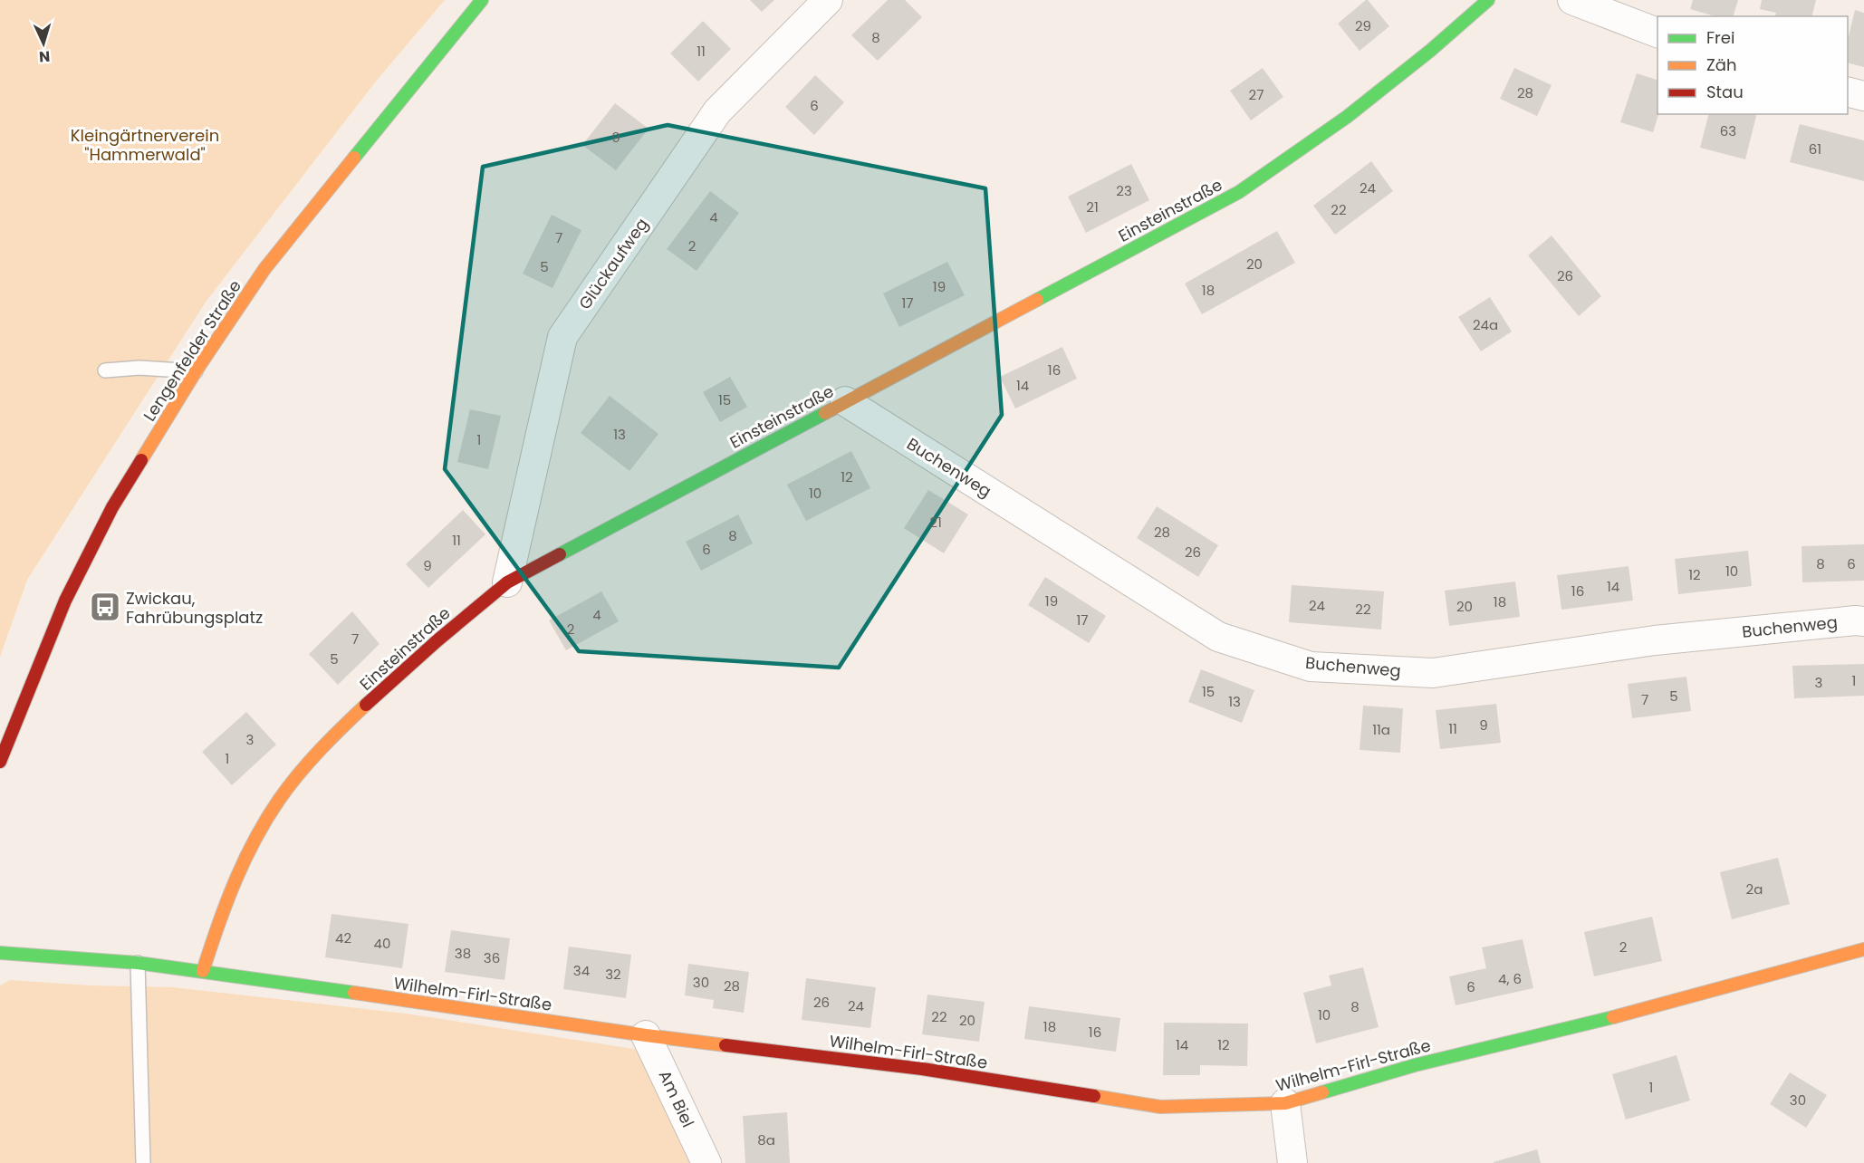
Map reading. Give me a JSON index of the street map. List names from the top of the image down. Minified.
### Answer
{"streets":{"street":["Einsteinstraße","Glückaufweg","Lengenfelder Straße","Buchenweg","Wilhelm-Firl-Straße","Am Biel"]},"crossings":[["Einsteinstraße","Glückaufweg"],["Einsteinstraße","Buchenweg"],["Einsteinstraße","Wilhelm-Firl-Straße"],["Wilhelm-Firl-Straße","Am Biel"]],"parks":["Kleingärtnerverein \"Hammerwald\""],"places":{"bus stop":["Zwickau, Fahrübungsplatz"]},"house_numbers":["29","8","11","28","27","6","63","9","61","24","23","21","22","4","7","2","20","5","26","19","18","17","24a","16","14","15","13","1","12","10","21","28","8","11","6","26","8","6","9","10","12","14","16","19","18","24","20","22","4","17","2","7","5","1","3","15","5","7","13","9","11","11a","3","1","2a","42","40","2","38","36","34","32","4, 6","30","28","6","26","24","8","10","22","20","18","16","14","12","1","30","8a"],"legend":["Frei","Zäh","Stau"],"north":"bottom"}
